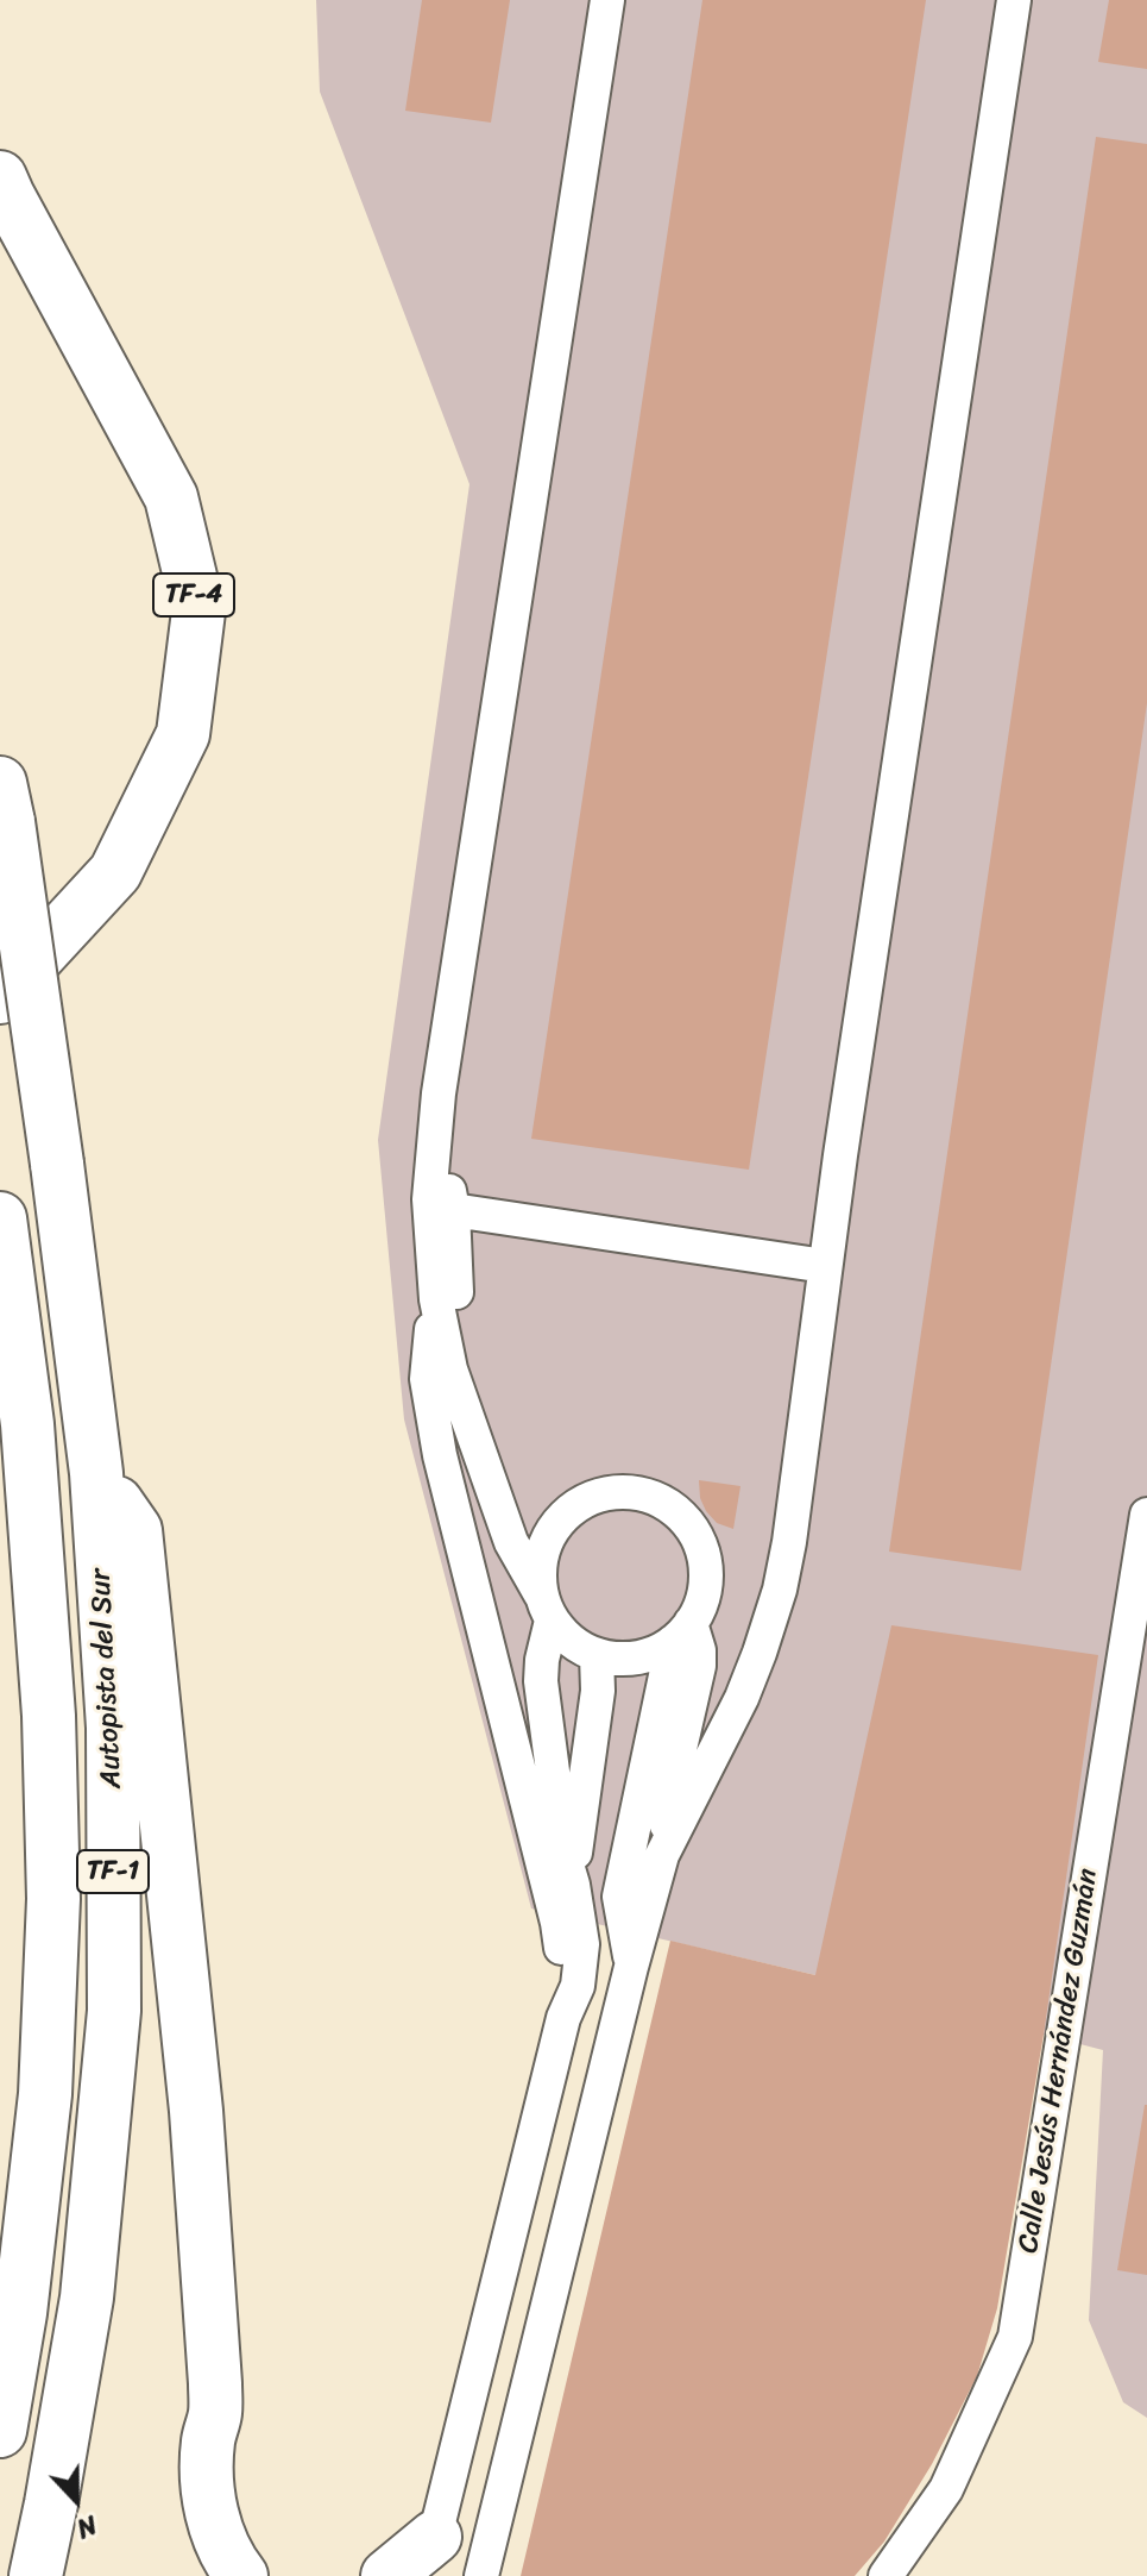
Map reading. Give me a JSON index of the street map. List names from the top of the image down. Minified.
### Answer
{"streets":{"highway":["TF-4","Autopista del Sur","TF-1"],"street":["Calle Jesús Hernández Guzmán"]},"north":"bottom"}
